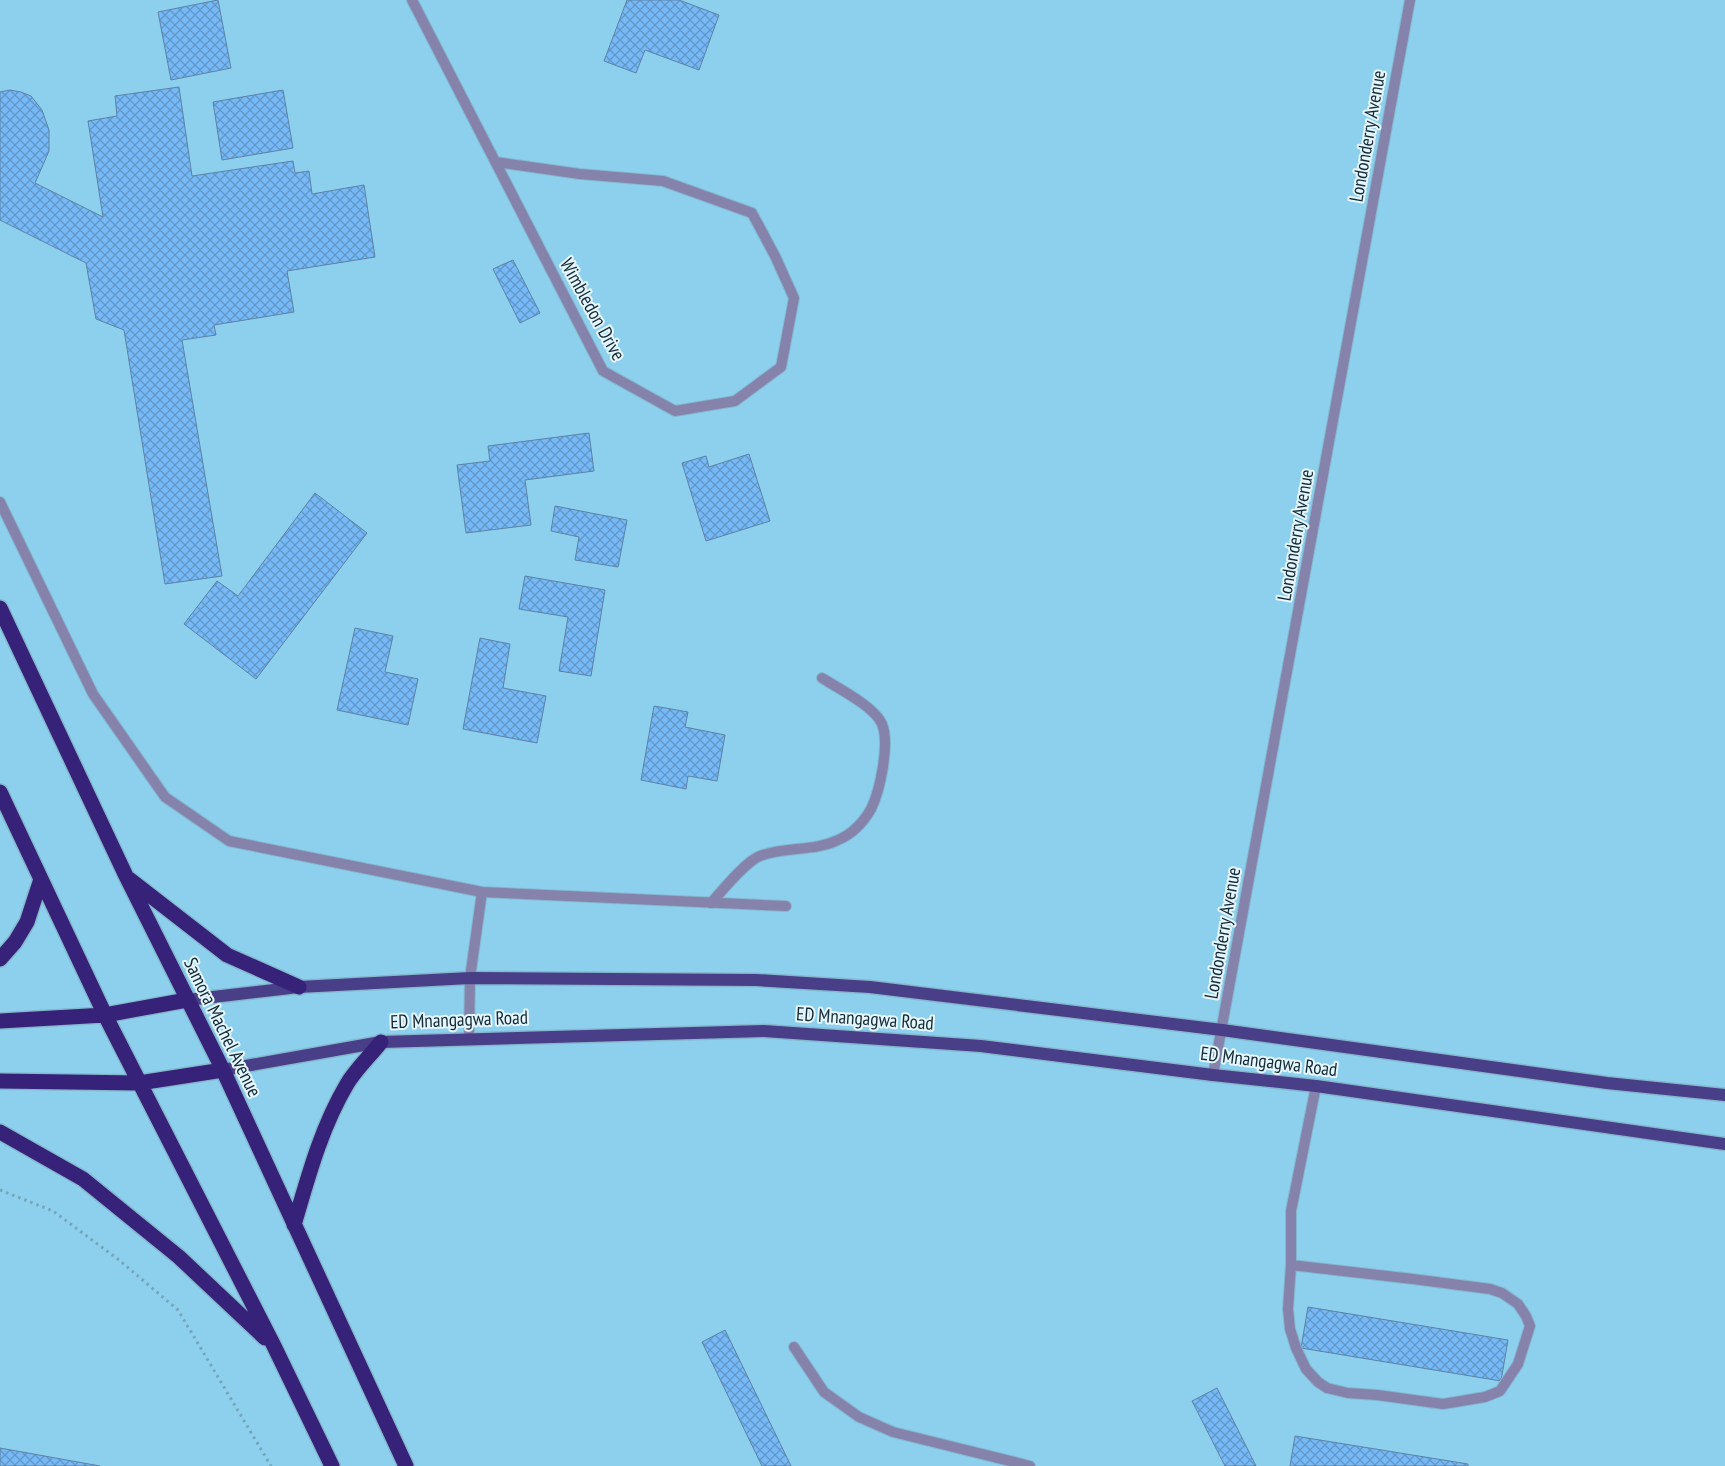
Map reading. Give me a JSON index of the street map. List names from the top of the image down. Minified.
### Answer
{"streets":{"highway":["ED Mnangagwa Road","Samora Machel Avenue"],"street":["Londonderry Avenue","Wimbledon Drive"]},"crossings":[["Londonderry Avenue","ED Mnangagwa Road"],["ED Mnangagwa Road","Samora Machel Avenue"]]}
